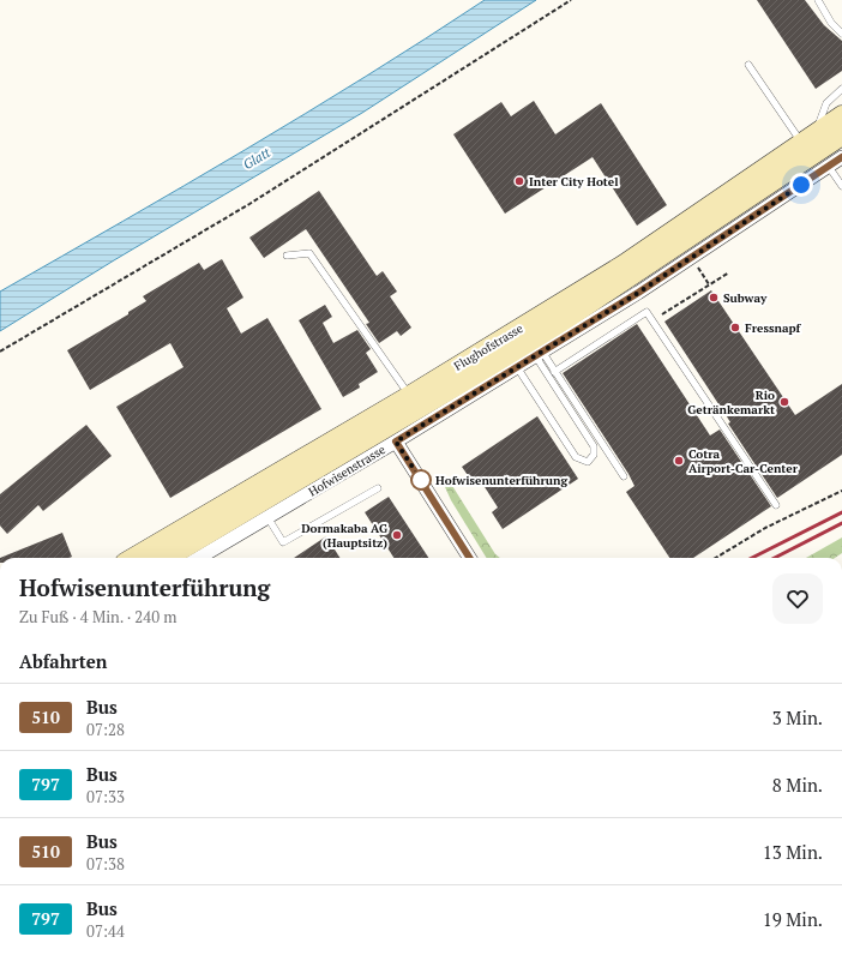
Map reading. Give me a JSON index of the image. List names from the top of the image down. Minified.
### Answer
{"streets":{"main road":["Flughofstrasse"],"street":["Hofwisenstrasse"]},"water":["Glatt"],"places":["Inter City Hotel","Subway","Fressnapf","Rio Getränkemarkt","Cotra Airport-Car-Center","Hofwisenunterführung","Dormakaba AG (Hauptsitz)"],"lines":["bus line 510"],"page":{"heading":[["Hofwisenunterführung","Zu Fuß · 4 Min. · 240 m"],"Abfahrten"],"list":[{"mark":"510","name":"Bus","note":"07:28","value":"3 Min."},{"mark":"797","name":"Bus","note":"07:33","value":"8 Min."},{"mark":"510","name":"Bus","note":"07:38","value":"13 Min."},{"mark":"797","name":"Bus","note":"07:44","value":"19 Min."}]}}
